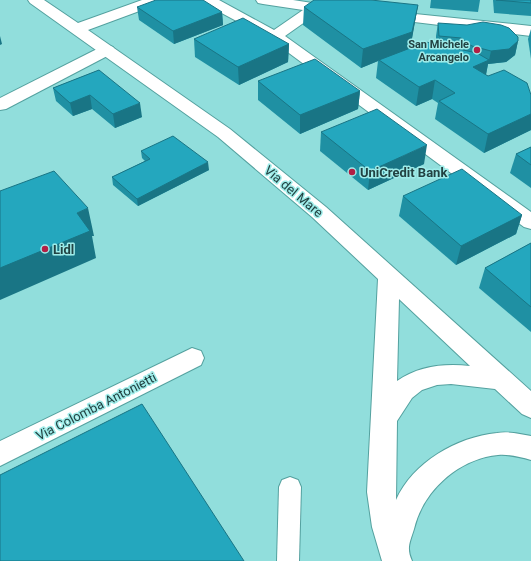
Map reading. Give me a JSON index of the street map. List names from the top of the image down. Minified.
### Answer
{"streets":{"street":["Via del Mare","Via Colomba Antonietti"]},"places":["San Michele Arcangelo","UniCredit Bank","Lidl"]}
